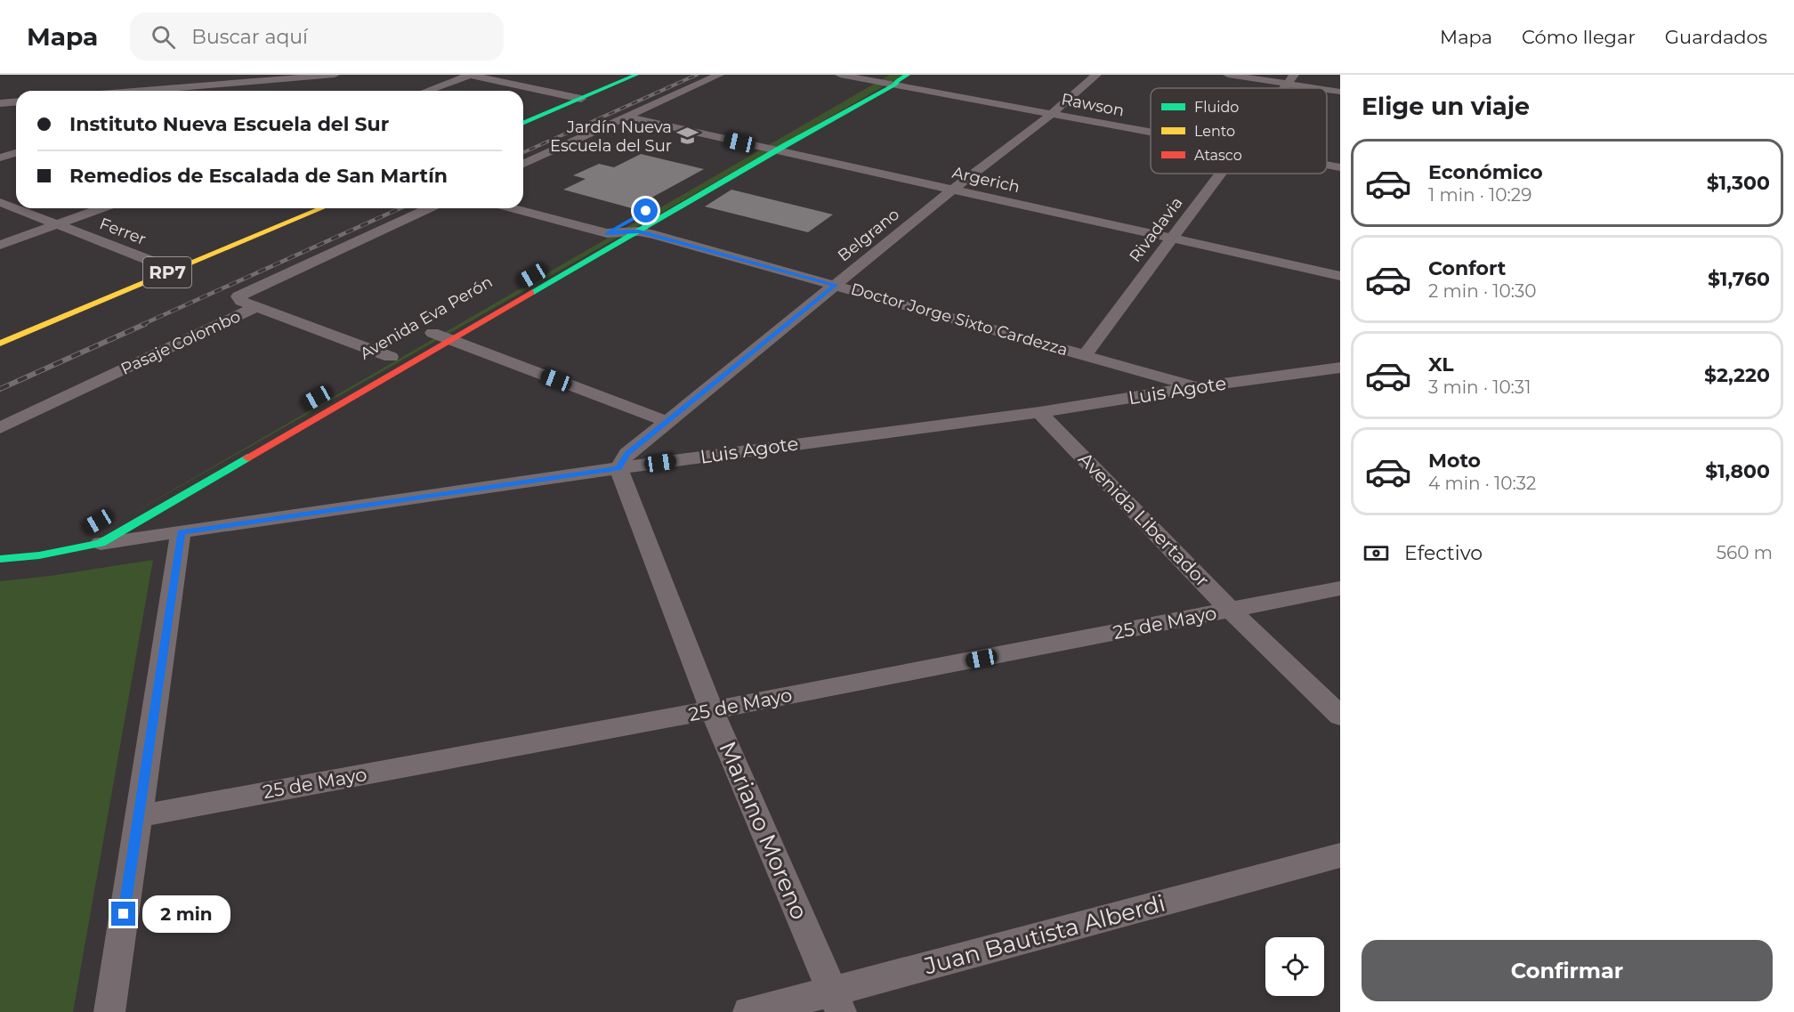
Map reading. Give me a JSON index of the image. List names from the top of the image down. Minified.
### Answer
{"streets":{"street":["Rawson","Argerich","Rivadavia","Ferrer","Belgrano","RP7","Avenida Eva Perón","Doctor Jorge Sixto Cardezza","Pasaje Colombo","Luis Agote","Avenida Libertador","25 de Mayo","Mariano Moreno","Juan Bautista Alberdi"]},"crossings":[["Rawson","Belgrano"],["Rawson","Avenida Eva Perón"],["Argerich","Rivadavia"],["Argerich","Belgrano"],["Argerich","Avenida Eva Perón"],["Rivadavia","Doctor Jorge Sixto Cardezza"],["Ferrer","RP7"],["Belgrano","Doctor Jorge Sixto Cardezza"],["Belgrano","Luis Agote"],["Belgrano","Mariano Moreno"],["Avenida Eva Perón","Doctor Jorge Sixto Cardezza"],["Avenida Eva Perón","Luis Agote"],["Doctor Jorge Sixto Cardezza","Luis Agote"],["Luis Agote","Avenida Libertador"],["Luis Agote","Mariano Moreno"],["Avenida Libertador","25 de Mayo"],["25 de Mayo","Mariano Moreno"],["Mariano Moreno","Juan Bautista Alberdi"]],"places":{"school or university":["Jardín Nueva Escuela del Sur"]},"legend":["Fluido","Lento","Atasco"],"page":{"header":"Mapa","search":"Buscar aquí","nav":["Mapa","Cómo llegar","Guardados"],"heading":"Elige un viaje","banner":["Instituto Nueva Escuela del Sur","Remedios de Escalada de San Martín"],"list":[{"name":"Económico","note":"1 min · 10:29","value":"$1,300"},{"name":"Confort","note":"2 min · 10:30","value":"$1,760"},{"name":"XL","note":"3 min · 10:31","value":"$2,220"},{"name":"Moto","note":"4 min · 10:32","value":"$1,800"}],"pay":["Efectivo","560 m"],"bubble":"2 min","buttons":"Confirmar"}}
